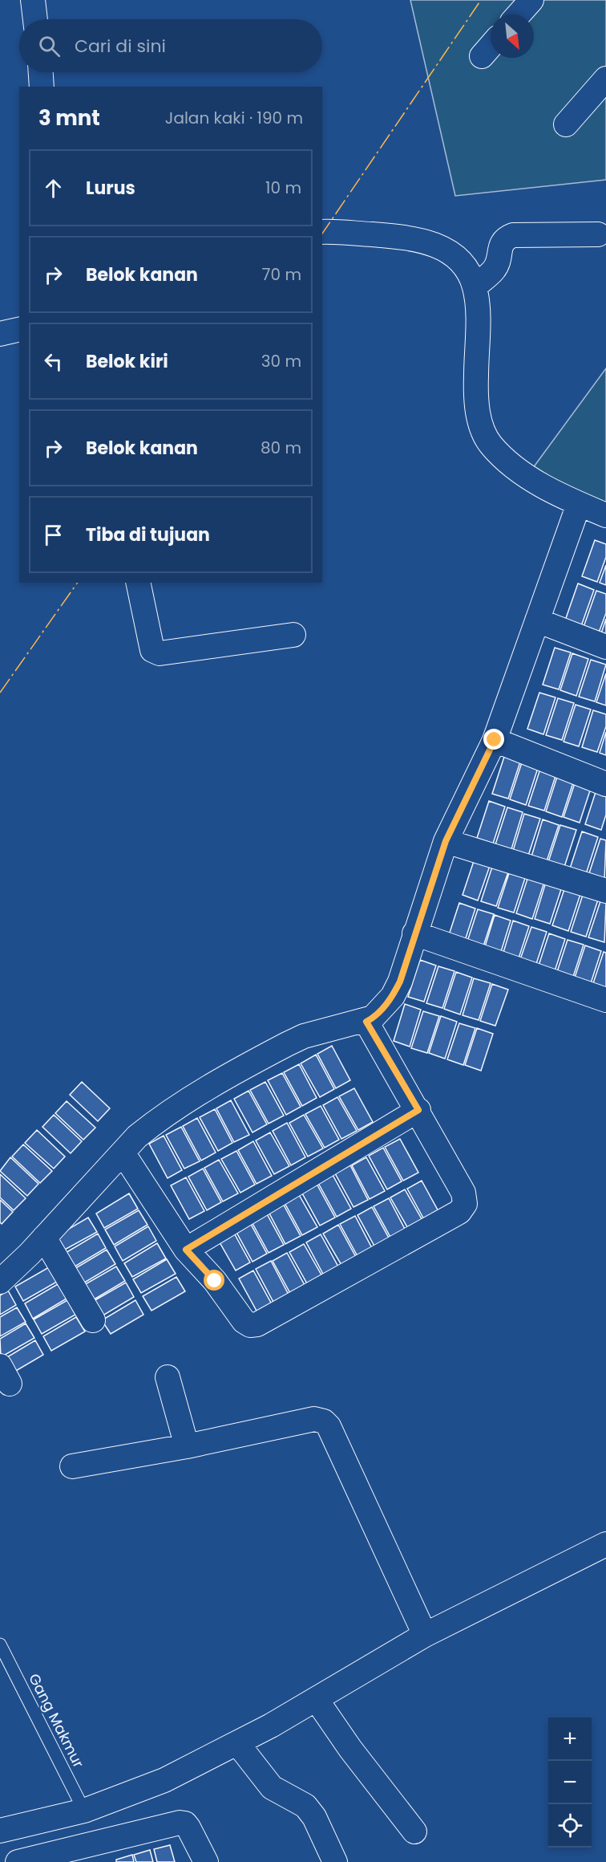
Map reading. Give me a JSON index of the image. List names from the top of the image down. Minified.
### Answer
{"streets":{"lane":["Gang Makmur"]},"north":"bottom right","page":{"search":"Cari di sini","heading":["3 mnt","Jalan kaki · 190 m"],"list":[["Lurus","10 m"],["Belok kanan","70 m"],["Belok kiri","30 m"],["Belok kanan","80 m"],"Tiba di tujuan"],"map_buttons":["+","−"]}}
